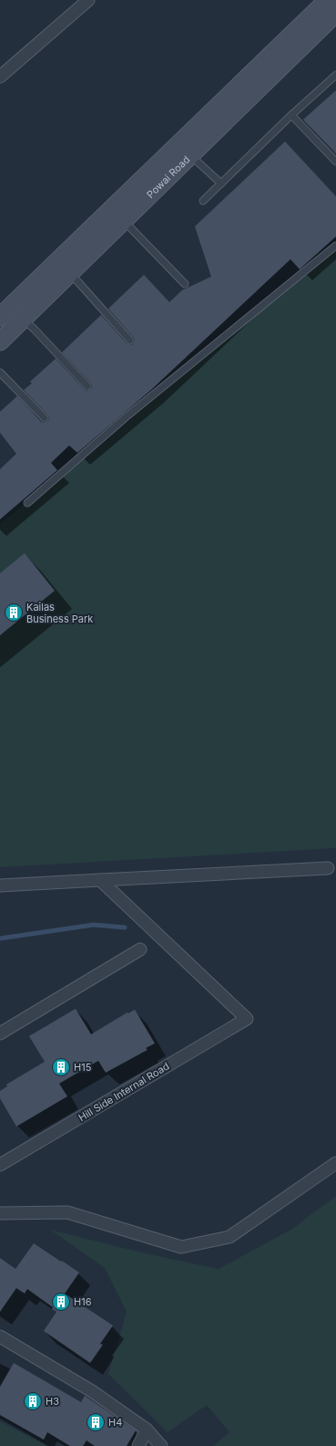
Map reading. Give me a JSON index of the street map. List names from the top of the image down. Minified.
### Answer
{"streets":{"main road":["Powai Road"],"street":["Hill Side Internal Road"]},"places":{"building":["Kailas Business Park","H15","H16","H3","H4"]}}
